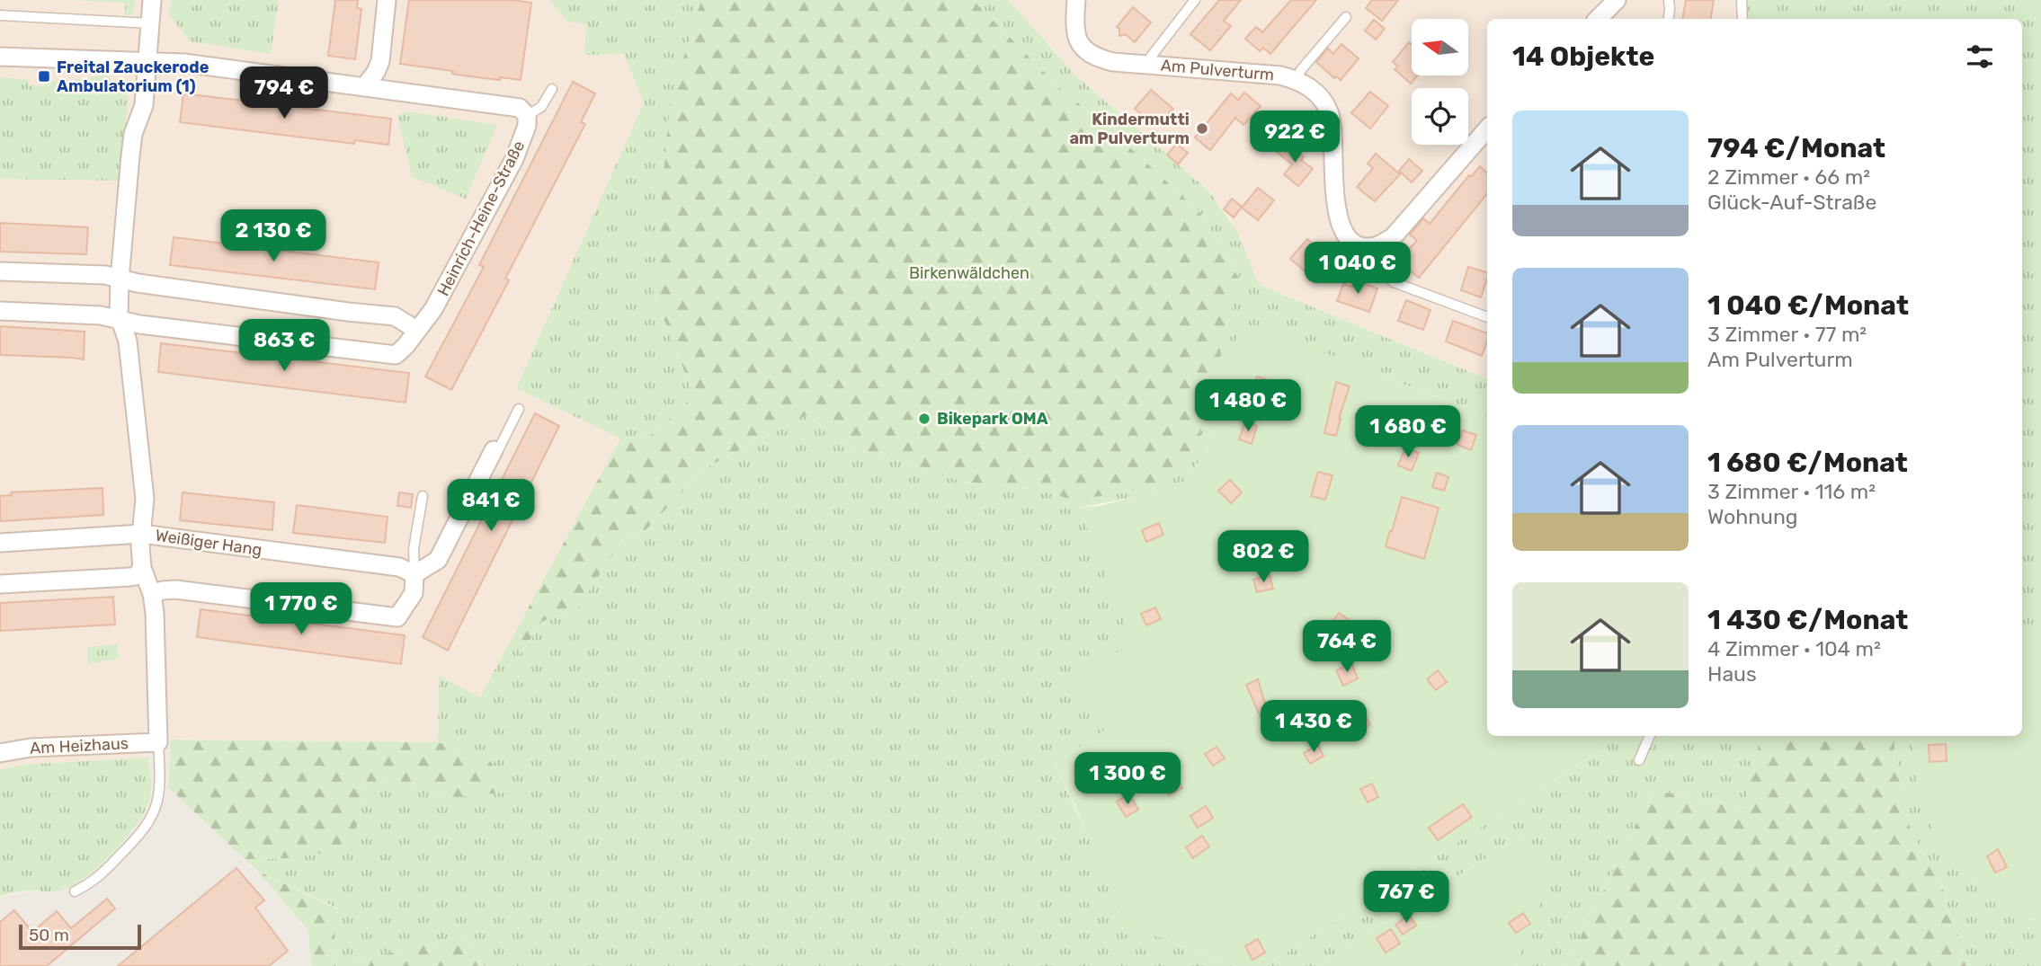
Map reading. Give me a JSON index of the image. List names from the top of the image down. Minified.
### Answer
{"streets":{"street":["Am Pulverturm","Heinrich-Heine-Straße","Weißiger Hang","Am Heizhaus"]},"parks":["Birkenwäldchen"],"places":{"transit":["Freital Zauckerode Ambulatorium (1)"],"other":["Kindermutti am Pulverturm","Bikepark OMA"]},"scale_bar":"50 m","north":"left","page":{"heading":"14 Objekte","price":["794 €","922 €","2 130 €","1 040 €","863 €","1 480 €","1 680 €","841 €","802 €","1 770 €","764 €","1 430 €","1 300 €","767 €"],"list":[{"name":"794 €/Monat","note":"2 Zimmer · 66 m² · Glück-Auf-Straße"},{"name":"1 040 €/Monat","note":"3 Zimmer · 77 m² · Am Pulverturm"},{"name":"1 680 €/Monat","note":"3 Zimmer · 116 m² · Wohnung"},{"name":"1 430 €/Monat","note":"4 Zimmer · 104 m² · Haus"}],"scale":"50 m"}}
